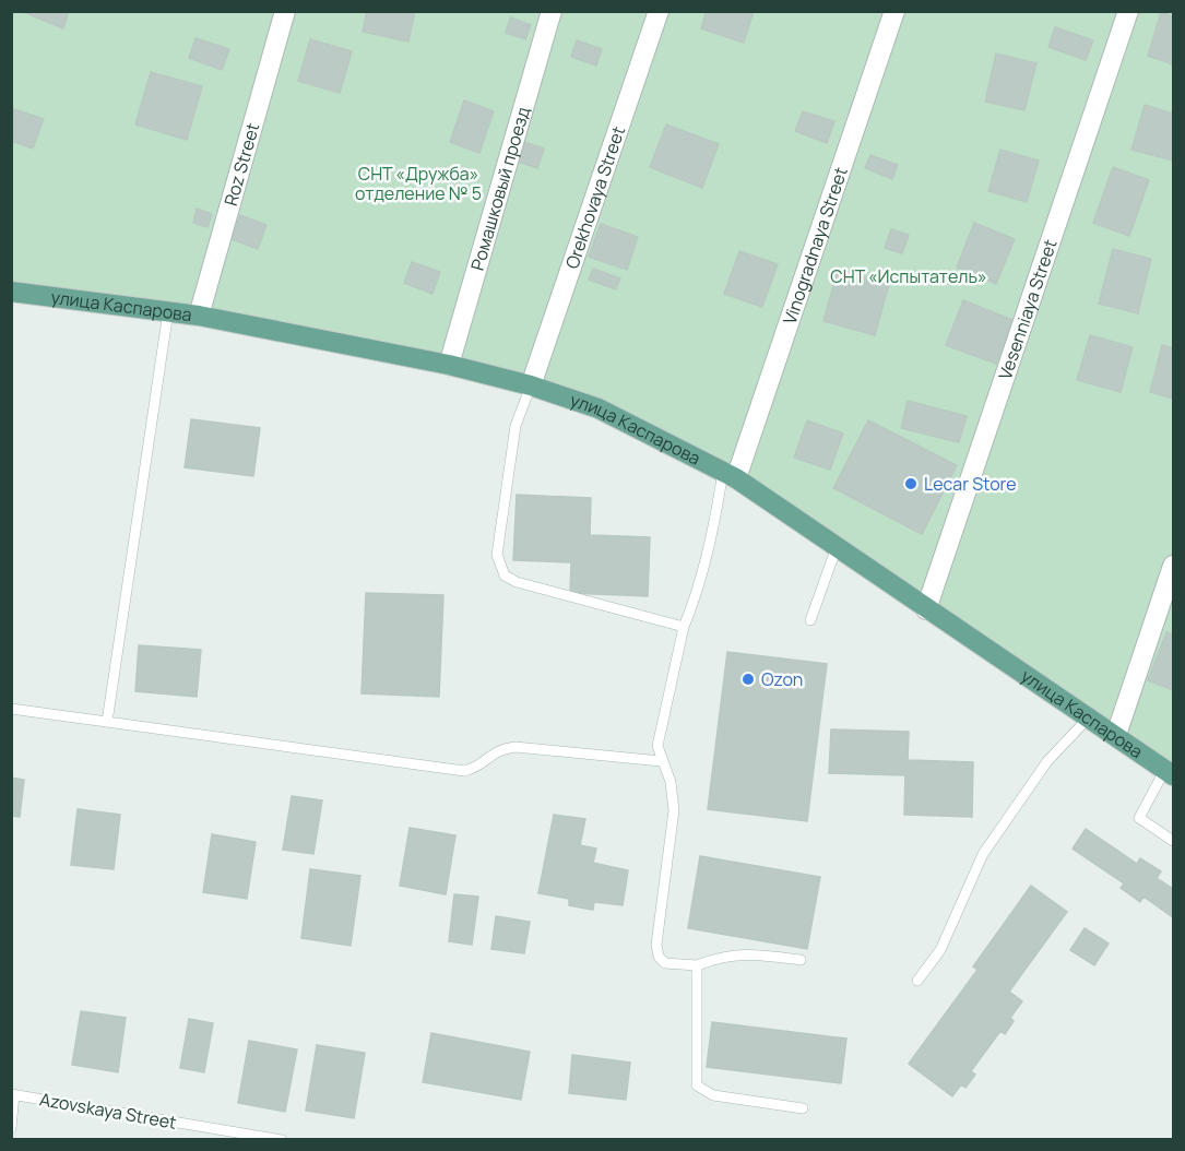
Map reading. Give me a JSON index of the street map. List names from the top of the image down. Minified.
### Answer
{"streets":{"main road":["улица Каспарова"],"street":["Roz Street","Ромашковый проезд","Orekhovaya Street","Vinogradnaya Street","Vesenniaya Street"],"lane":["Azovskaya Street"]},"crossings":[["Roz Street","улица Каспарова"],["Ромашковый проезд","улица Каспарова"],["Orekhovaya Street","улица Каспарова"],["Vinogradnaya Street","улица Каспарова"],["улица Каспарова","Vesenniaya Street"]],"parks":["СНТ «Дружба» отделение № 5","СНТ «Испытатель»"],"places":["Lecar Store","Ozon"]}
